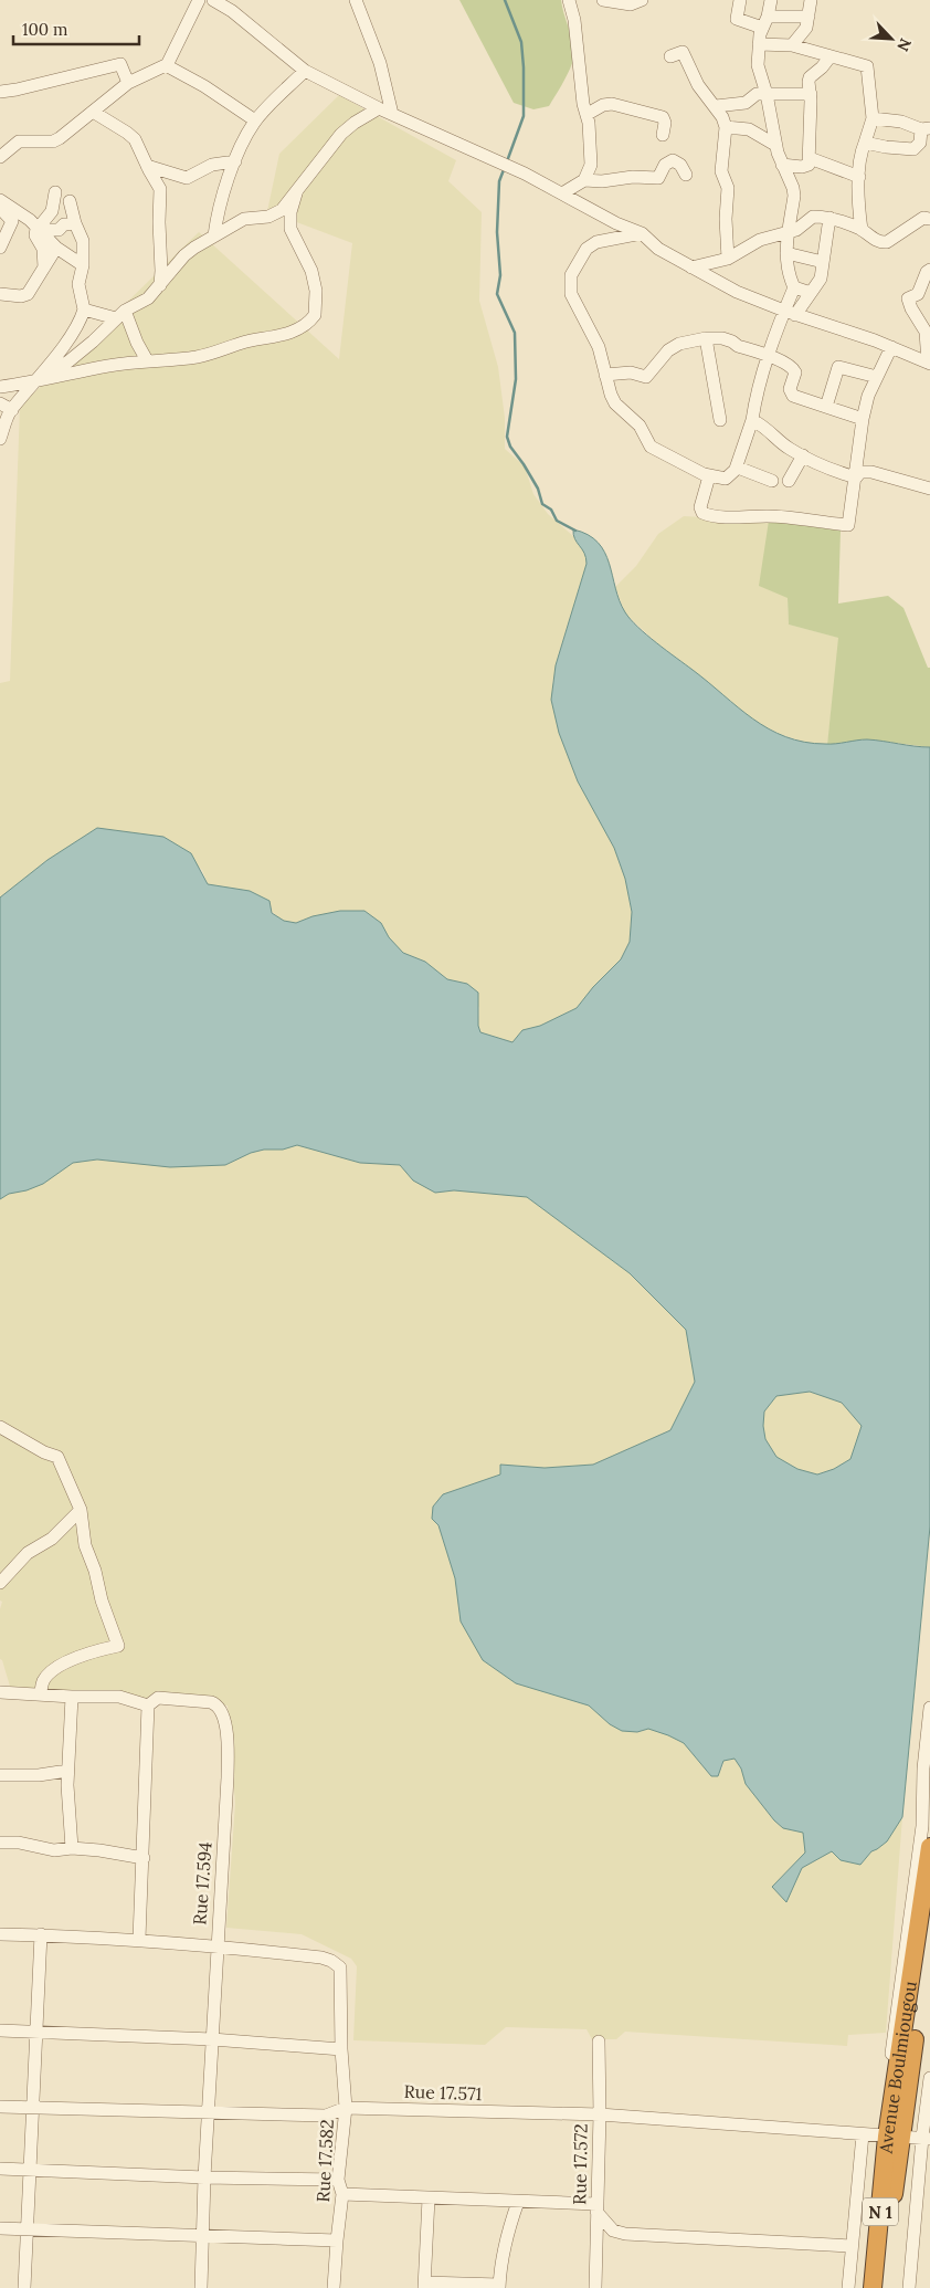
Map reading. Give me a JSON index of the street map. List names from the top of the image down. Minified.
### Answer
{"streets":{"highway":["Avenue Boulmiougou","N 1"],"street":["Rue 17.594","Rue 17.571","Rue 17.582","Rue 17.572"]},"crossings":[["Rue 17.594","Rue 17.571"],["Rue 17.594","Rue 17.582"],["Avenue Boulmiougou","Rue 17.571"],["Rue 17.571","Rue 17.582"],["Rue 17.571","Rue 17.572"]],"scale_bar":"100 m","north":"bottom right"}
